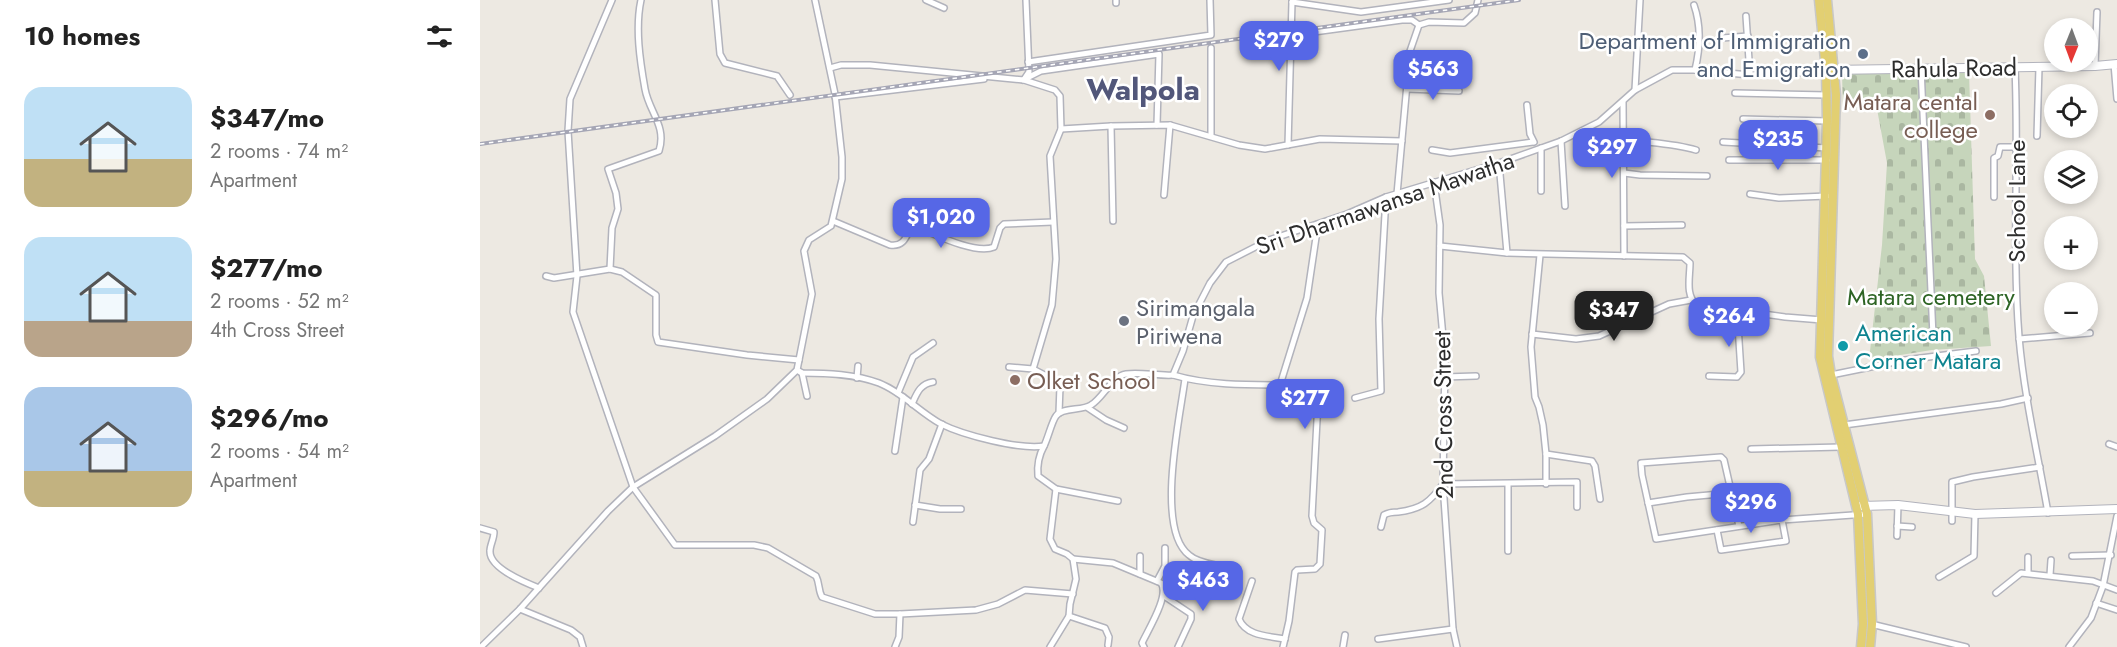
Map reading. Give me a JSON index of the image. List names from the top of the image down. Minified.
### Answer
{"streets":{"main road":["Rahula Road"],"street":["School Lane","Sri Dharmawansa Mawatha","2nd Cross Street"]},"crossings":[["Rahula Road","School Lane"],["Rahula Road","Sri Dharmawansa Mawatha"],["Sri Dharmawansa Mawatha","2nd Cross Street"]],"districts":["Walpola"],"parks":["Matara cemetery"],"places":["Department of Immigration and Emigration","Matara cental college","Sirimangala Piriwena","American Corner Matara","Olket School"],"north":"bottom","page":{"heading":"10 homes","map_buttons":["+","−"],"price":["$279","$563","$235","$297","$1,020","$347","$264","$277","$296","$463"],"list":[{"name":"$347/mo","note":"2 rooms · 74 m² · Apartment"},{"name":"$277/mo","note":"2 rooms · 52 m² · 4th Cross Street"},{"name":"$296/mo","note":"2 rooms · 54 m² · Apartment"}]}}
